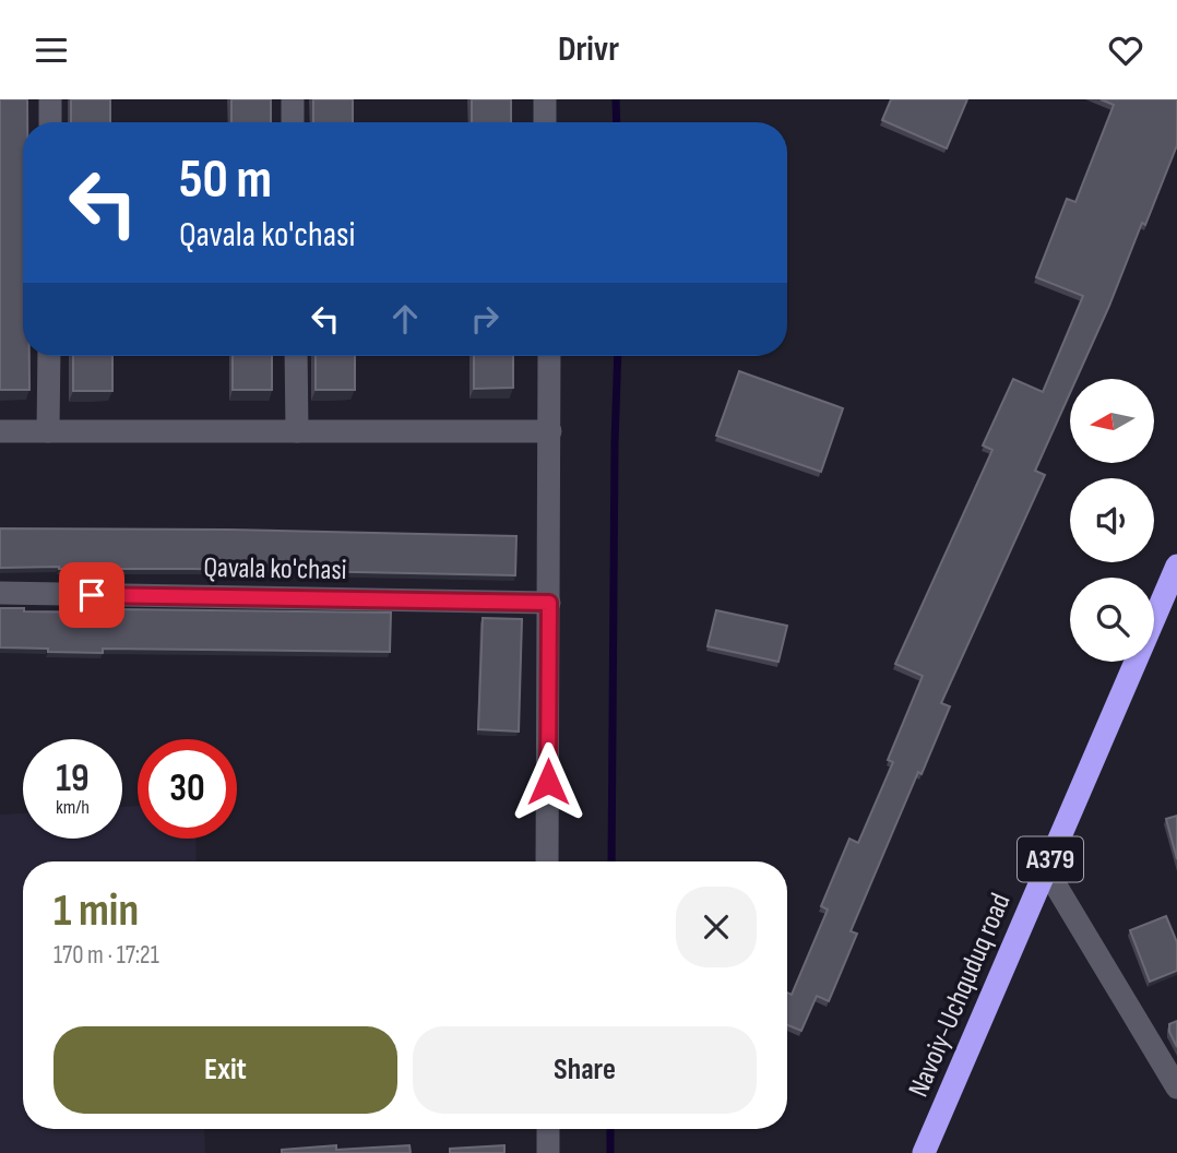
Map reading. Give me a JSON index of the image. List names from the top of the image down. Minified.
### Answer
{"streets":{"highway":["A379","Navoiy-Uchquduq road"],"street":["Qavala ko'chasi"]},"north":"left","page":{"header":"Drivr","turn":["50 m","Qavala ko'chasi"],"speed":"19 km/h","limit":"30","heading":["1 min","170 m · 17:21"],"buttons":["Exit","Share"]}}
